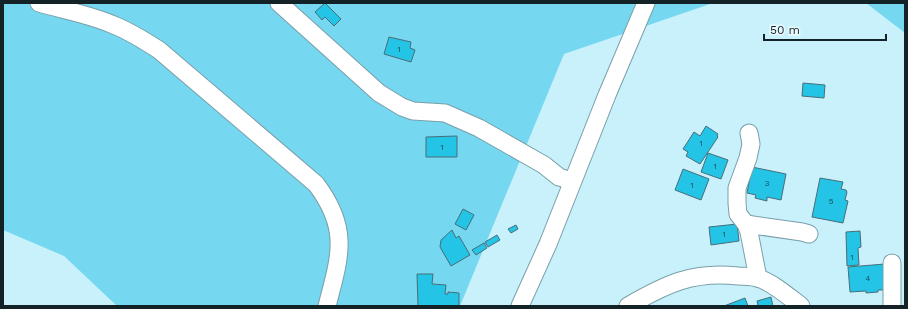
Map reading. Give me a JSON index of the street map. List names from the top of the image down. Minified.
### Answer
{"house_numbers":["1","1","1","1","3","1","5","1","1","4"],"scale_bar":"50 m"}
